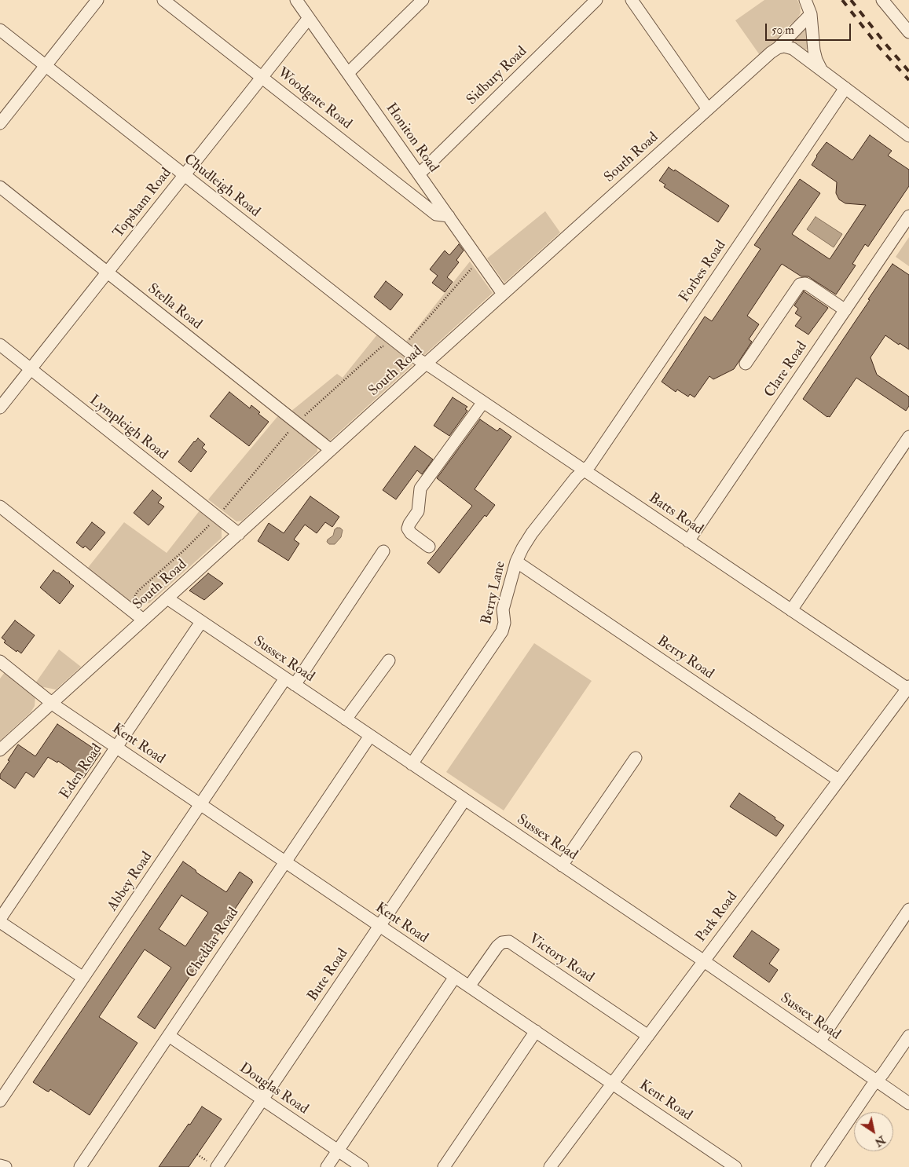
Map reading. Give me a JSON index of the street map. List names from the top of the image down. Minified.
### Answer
{"streets":{"street":["Sidbury Road","Woodgate Road","Honiton Road","South Road","Chudleigh Road","Topsham Road","Forbes Road","Stella Road","Clare Road","Lympleigh Road","Batts Road","Berry Lane","Berry Road","Sussex Road","Kent Road","Eden Road","Abbey Road","Park Road","Cheddar Road","Victory Road","Bute Road","Douglas Road"]},"crossings":[["Sidbury Road","Honiton Road"],["Woodgate Road","Honiton Road"],["Woodgate Road","Topsham Road"],["Honiton Road","South Road"],["Honiton Road","Topsham Road"],["South Road","Chudleigh Road"],["South Road","Stella Road"],["South Road","Lympleigh Road"],["South Road","Batts Road"],["South Road","Sussex Road"],["South Road","Kent Road"],["Chudleigh Road","Topsham Road"],["Chudleigh Road","Batts Road"],["Topsham Road","Stella Road"],["Topsham Road","Lympleigh Road"],["Forbes Road","Batts Road"],["Forbes Road","Berry Lane"],["Clare Road","Batts Road"],["Batts Road","Berry Lane"],["Batts Road","Park Road"],["Berry Lane","Berry Road"],["Berry Lane","Sussex Road"],["Berry Road","Park Road"],["Sussex Road","Eden Road"],["Sussex Road","Abbey Road"],["Sussex Road","Park Road"],["Sussex Road","Cheddar Road"],["Sussex Road","Bute Road"],["Kent Road","Eden Road"],["Kent Road","Abbey Road"],["Kent Road","Park Road"],["Kent Road","Cheddar Road"],["Kent Road","Victory Road"],["Kent Road","Bute Road"],["Park Road","Victory Road"],["Cheddar Road","Douglas Road"],["Bute Road","Douglas Road"]],"scale_bar":"50 m","north":"bottom right"}
